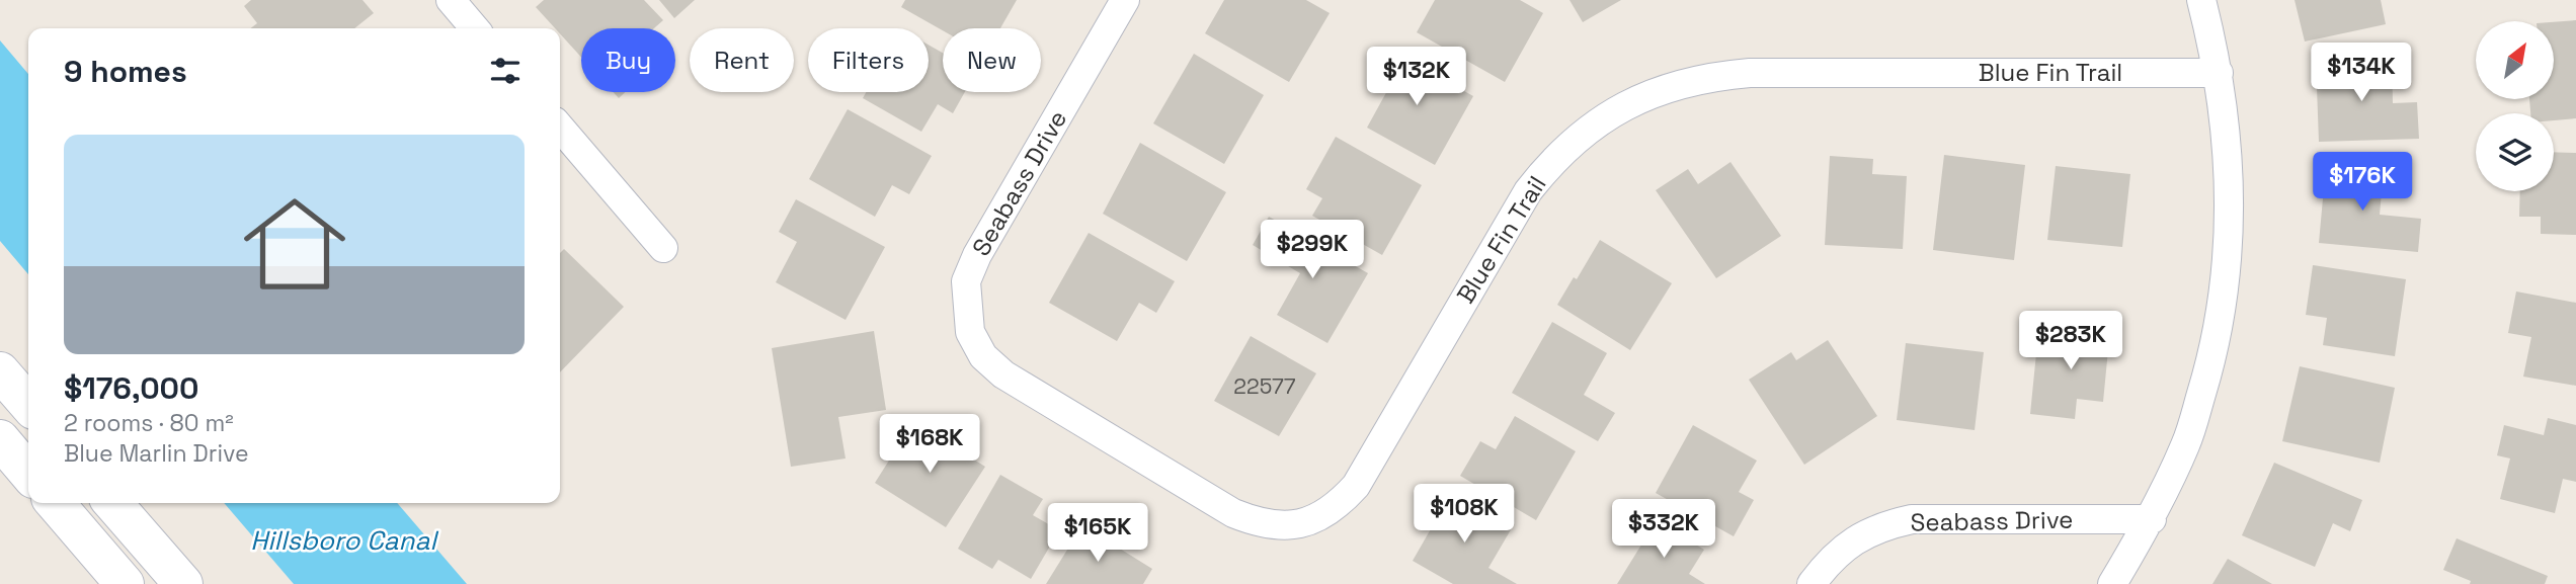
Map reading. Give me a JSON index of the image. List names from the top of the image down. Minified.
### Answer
{"streets":{"street":["Blue Fin Trail","Seabass Drive"]},"crossings":[["Blue Fin Trail","Seabass Drive"]],"water":["Hillsboro Canal"],"house_numbers":["22577"],"north":"top right","page":{"chip":["Buy","Rent","Filters","New"],"heading":"9 homes","price":["$134K","$132K","$176K","$299K","$283K","$168K","$108K","$332K","$165K"],"list":[{"name":"$176,000","note":"2 rooms · 80 m² · Blue Marlin Drive"}]}}
